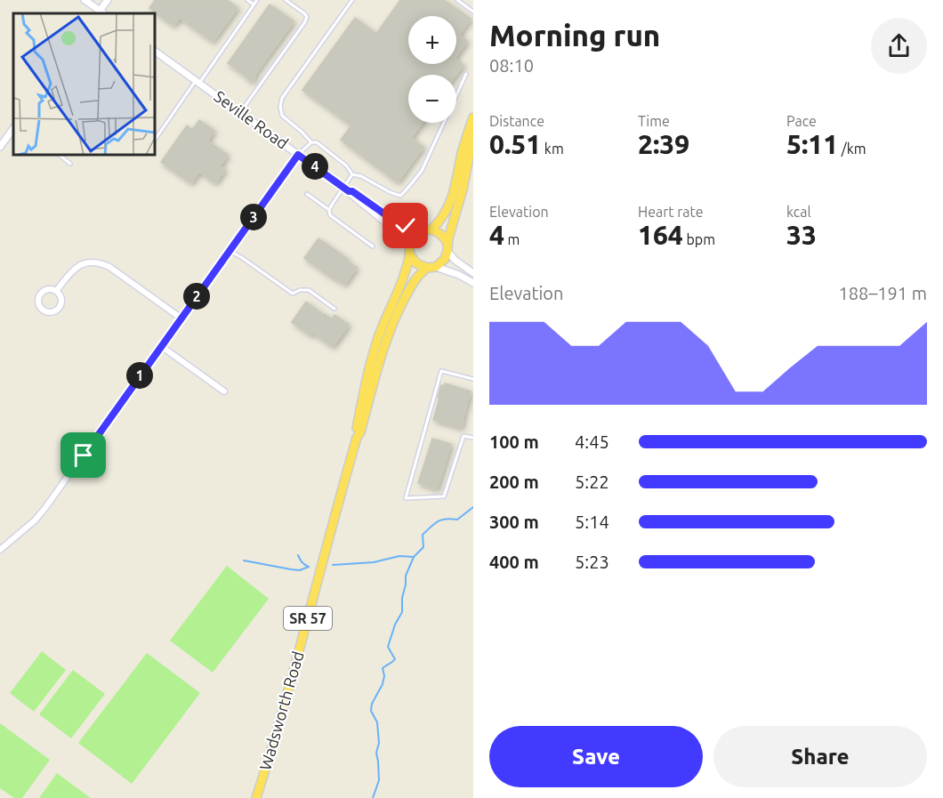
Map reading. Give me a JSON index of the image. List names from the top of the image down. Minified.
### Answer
{"streets":{"highway":["SR 57","Wadsworth Road"],"street":["Seville Road"]},"crossings":[["Seville Road","Wadsworth Road"]],"page":{"heading":["Morning run","08:10"],"map_buttons":["+","−"],"stats":[["Distance","0.51 km"],["Time","2:39"],["Pace","5:11 /km"],["Elevation","4 m"],["Heart rate","164 bpm"],["kcal","33"]],"pins":["4","3","2","1"],"chart":["Elevation","188–191 m"],"list":[{"name":"100 m","note":"4:45"},{"name":"200 m","note":"5:22"},{"name":"300 m","note":"5:14"},{"name":"400 m","note":"5:23"}],"buttons":["Save","Share"]}}
